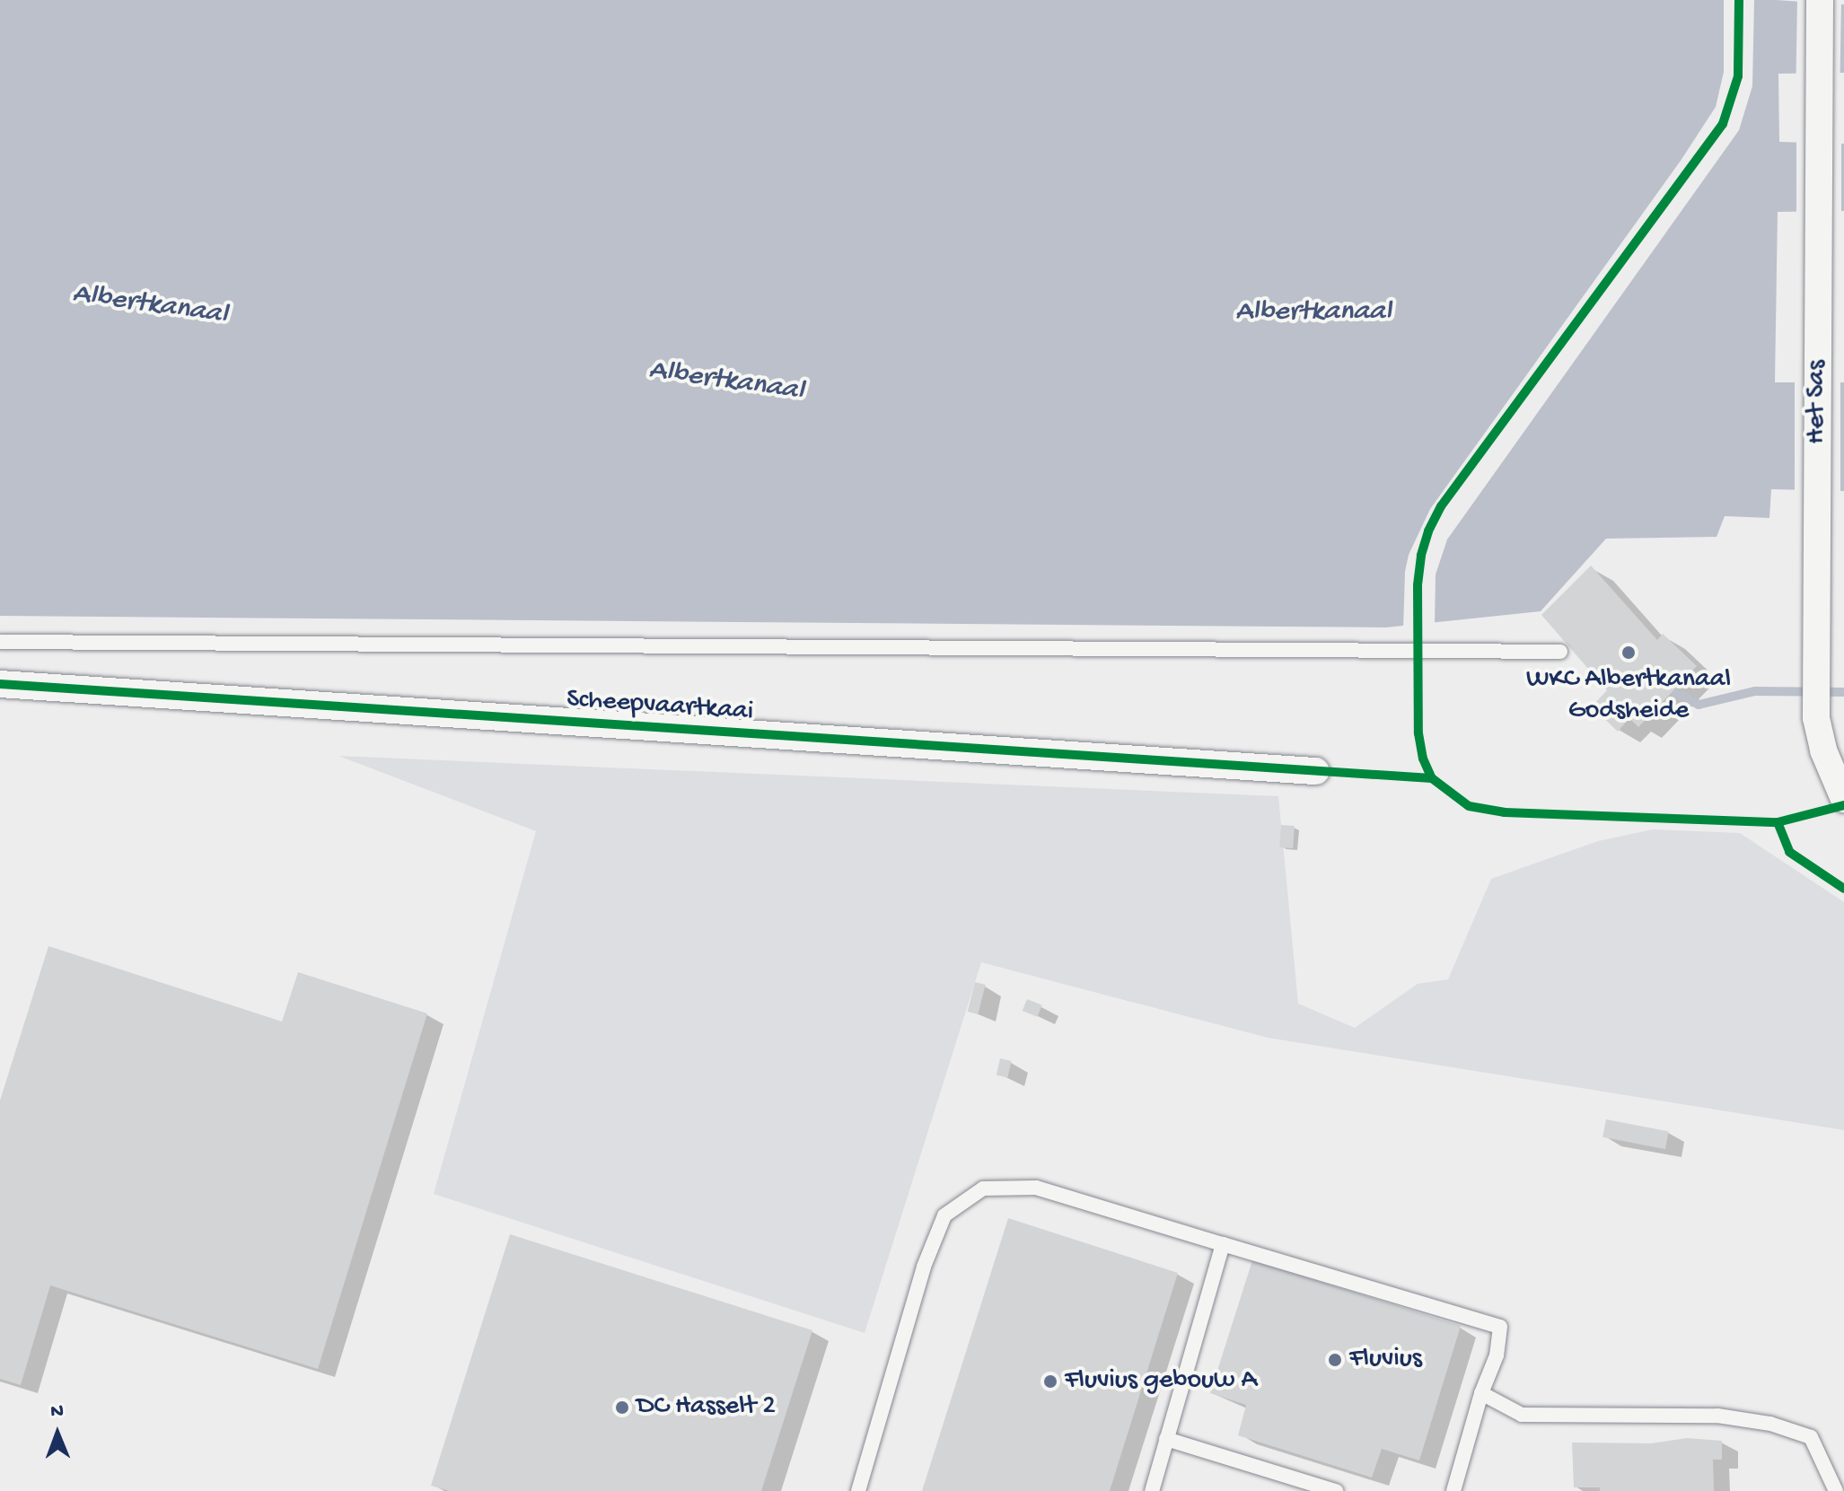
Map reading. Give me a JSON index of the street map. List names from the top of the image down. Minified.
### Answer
{"streets":{"street":["Het Sas","Scheepvaartkaai"]},"water":["Albertkanaal"],"places":["WKC Albertkanaal Godsheide","Fluvius","Fluvius gebouw A","DC Hasselt 2"],"north":"top"}
